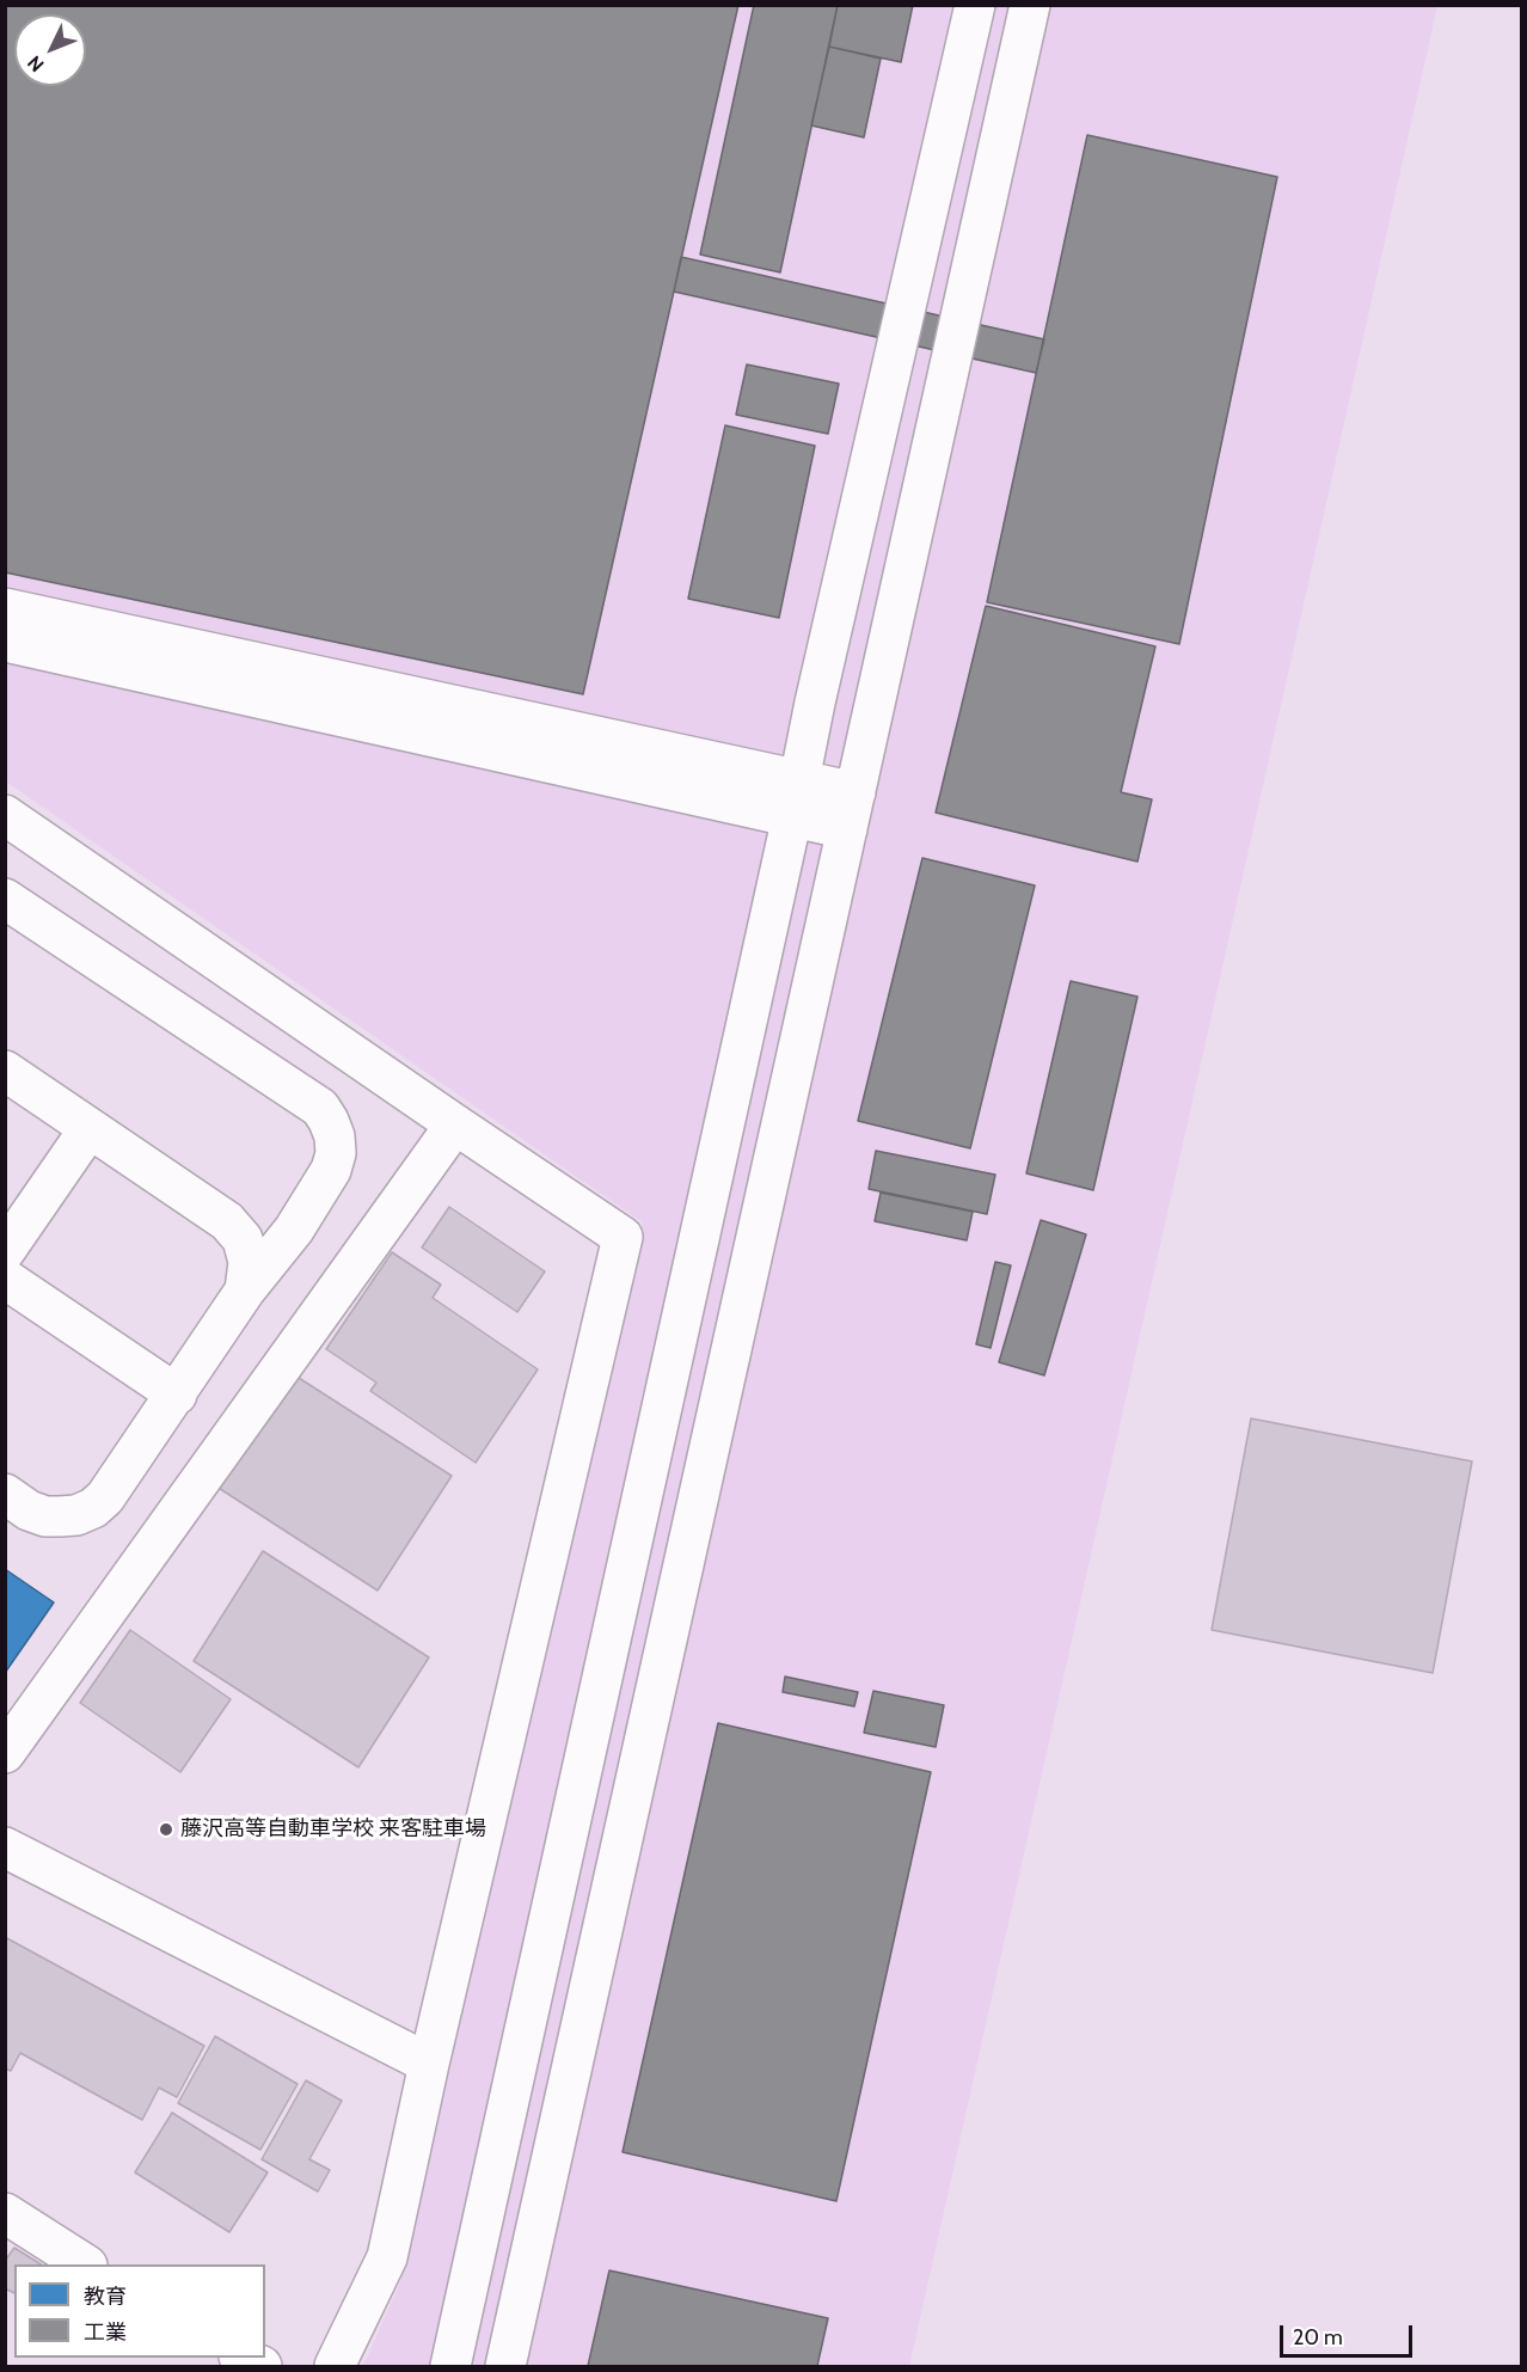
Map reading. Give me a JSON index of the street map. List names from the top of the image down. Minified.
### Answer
{"places":["藤沢高等自動車学校 来客駐車場"],"legend":["教育","工業"],"scale_bar":"20 m","north":"bottom left"}
